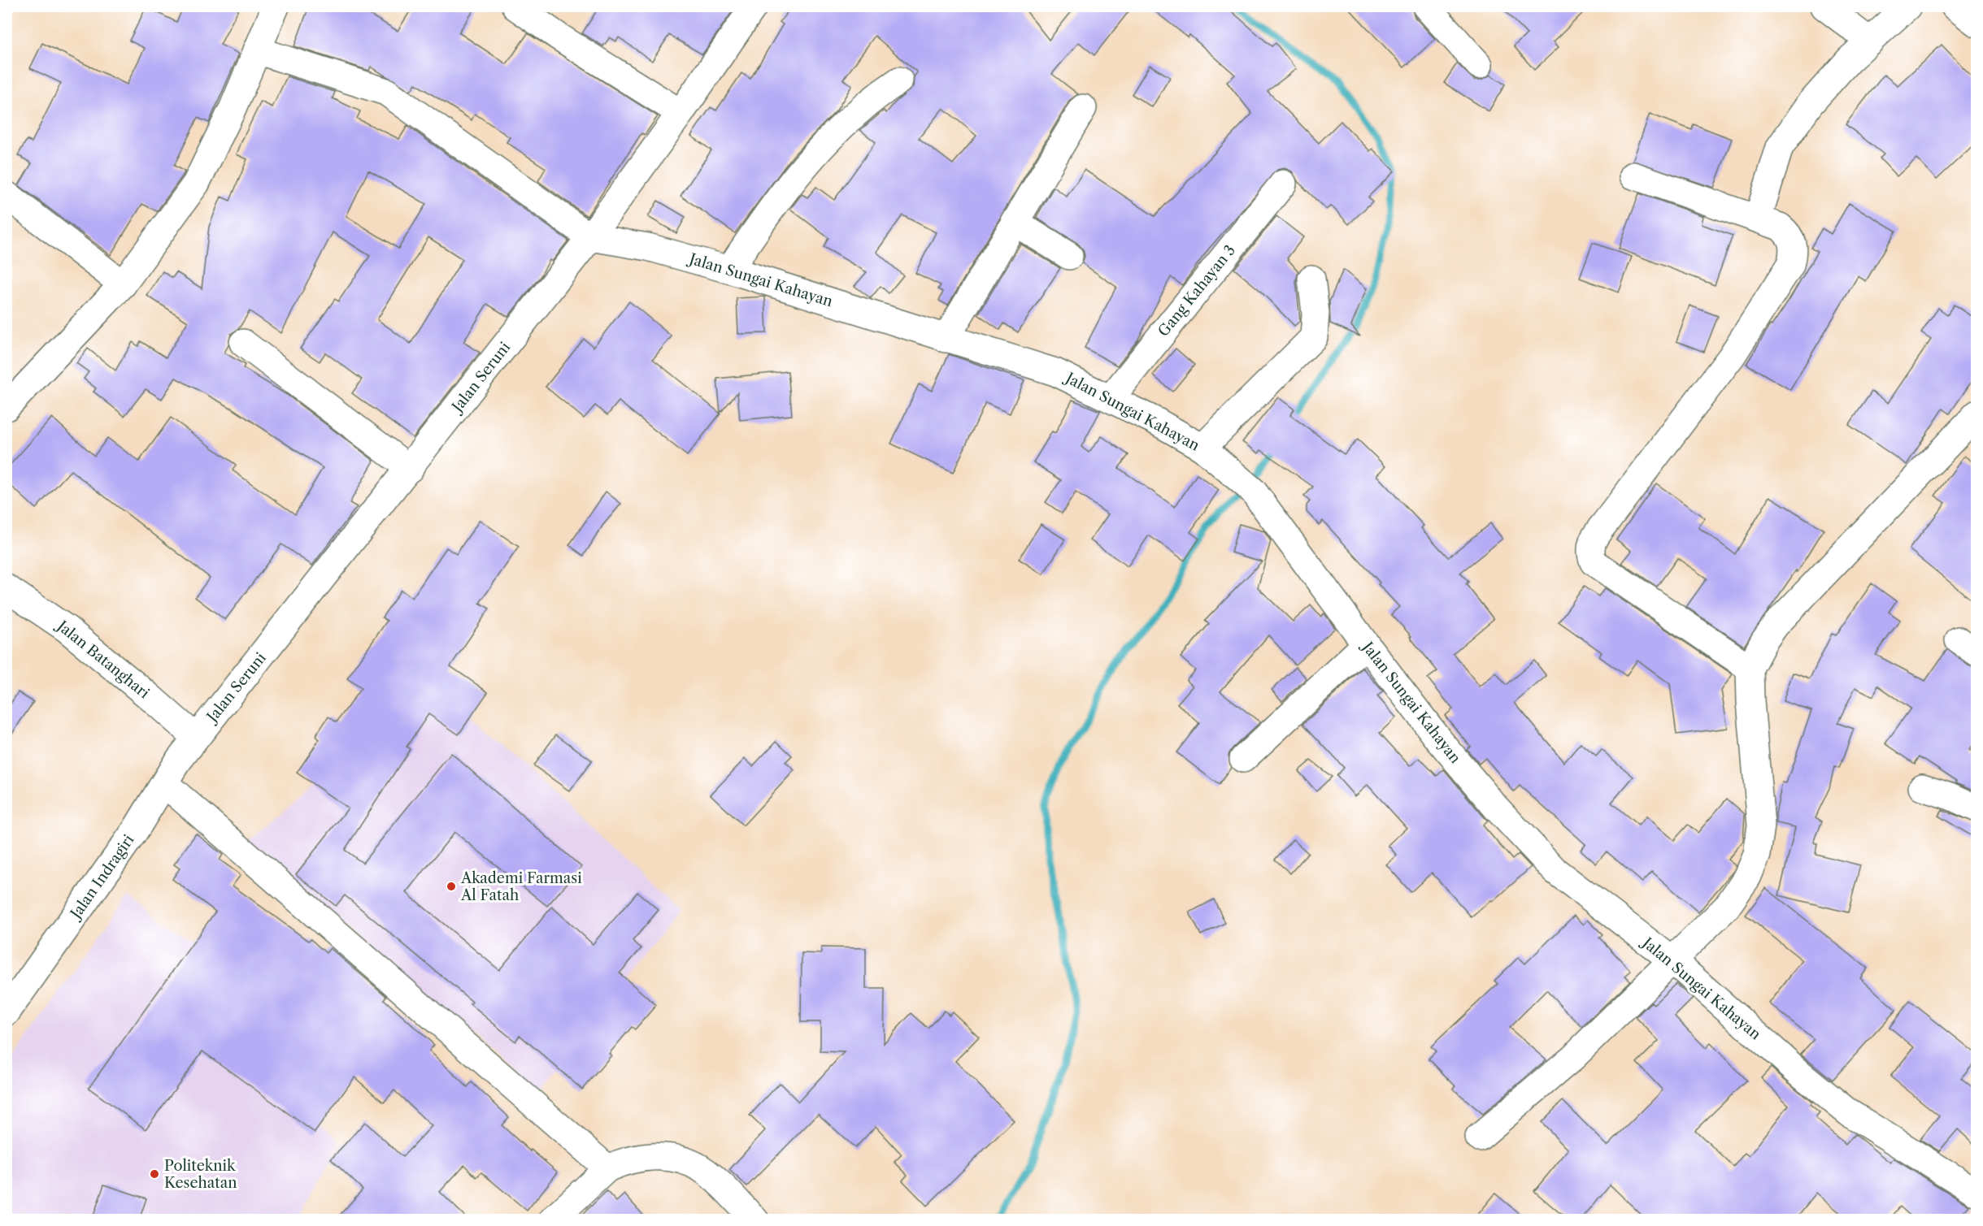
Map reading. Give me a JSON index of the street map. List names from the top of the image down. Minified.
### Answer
{"streets":{"street":["Jalan Sungai Kahayan","Gang Kahayan 3","Jalan Seruni","Jalan Batanghari","Jalan Indragiri"]},"crossings":[["Jalan Sungai Kahayan","Gang Kahayan 3"],["Jalan Sungai Kahayan","Jalan Seruni"],["Jalan Seruni","Jalan Batanghari"],["Jalan Seruni","Jalan Indragiri"],["Jalan Batanghari","Jalan Indragiri"]],"places":["Akademi Farmasi Al Fatah","Politeknik Kesehatan"]}
